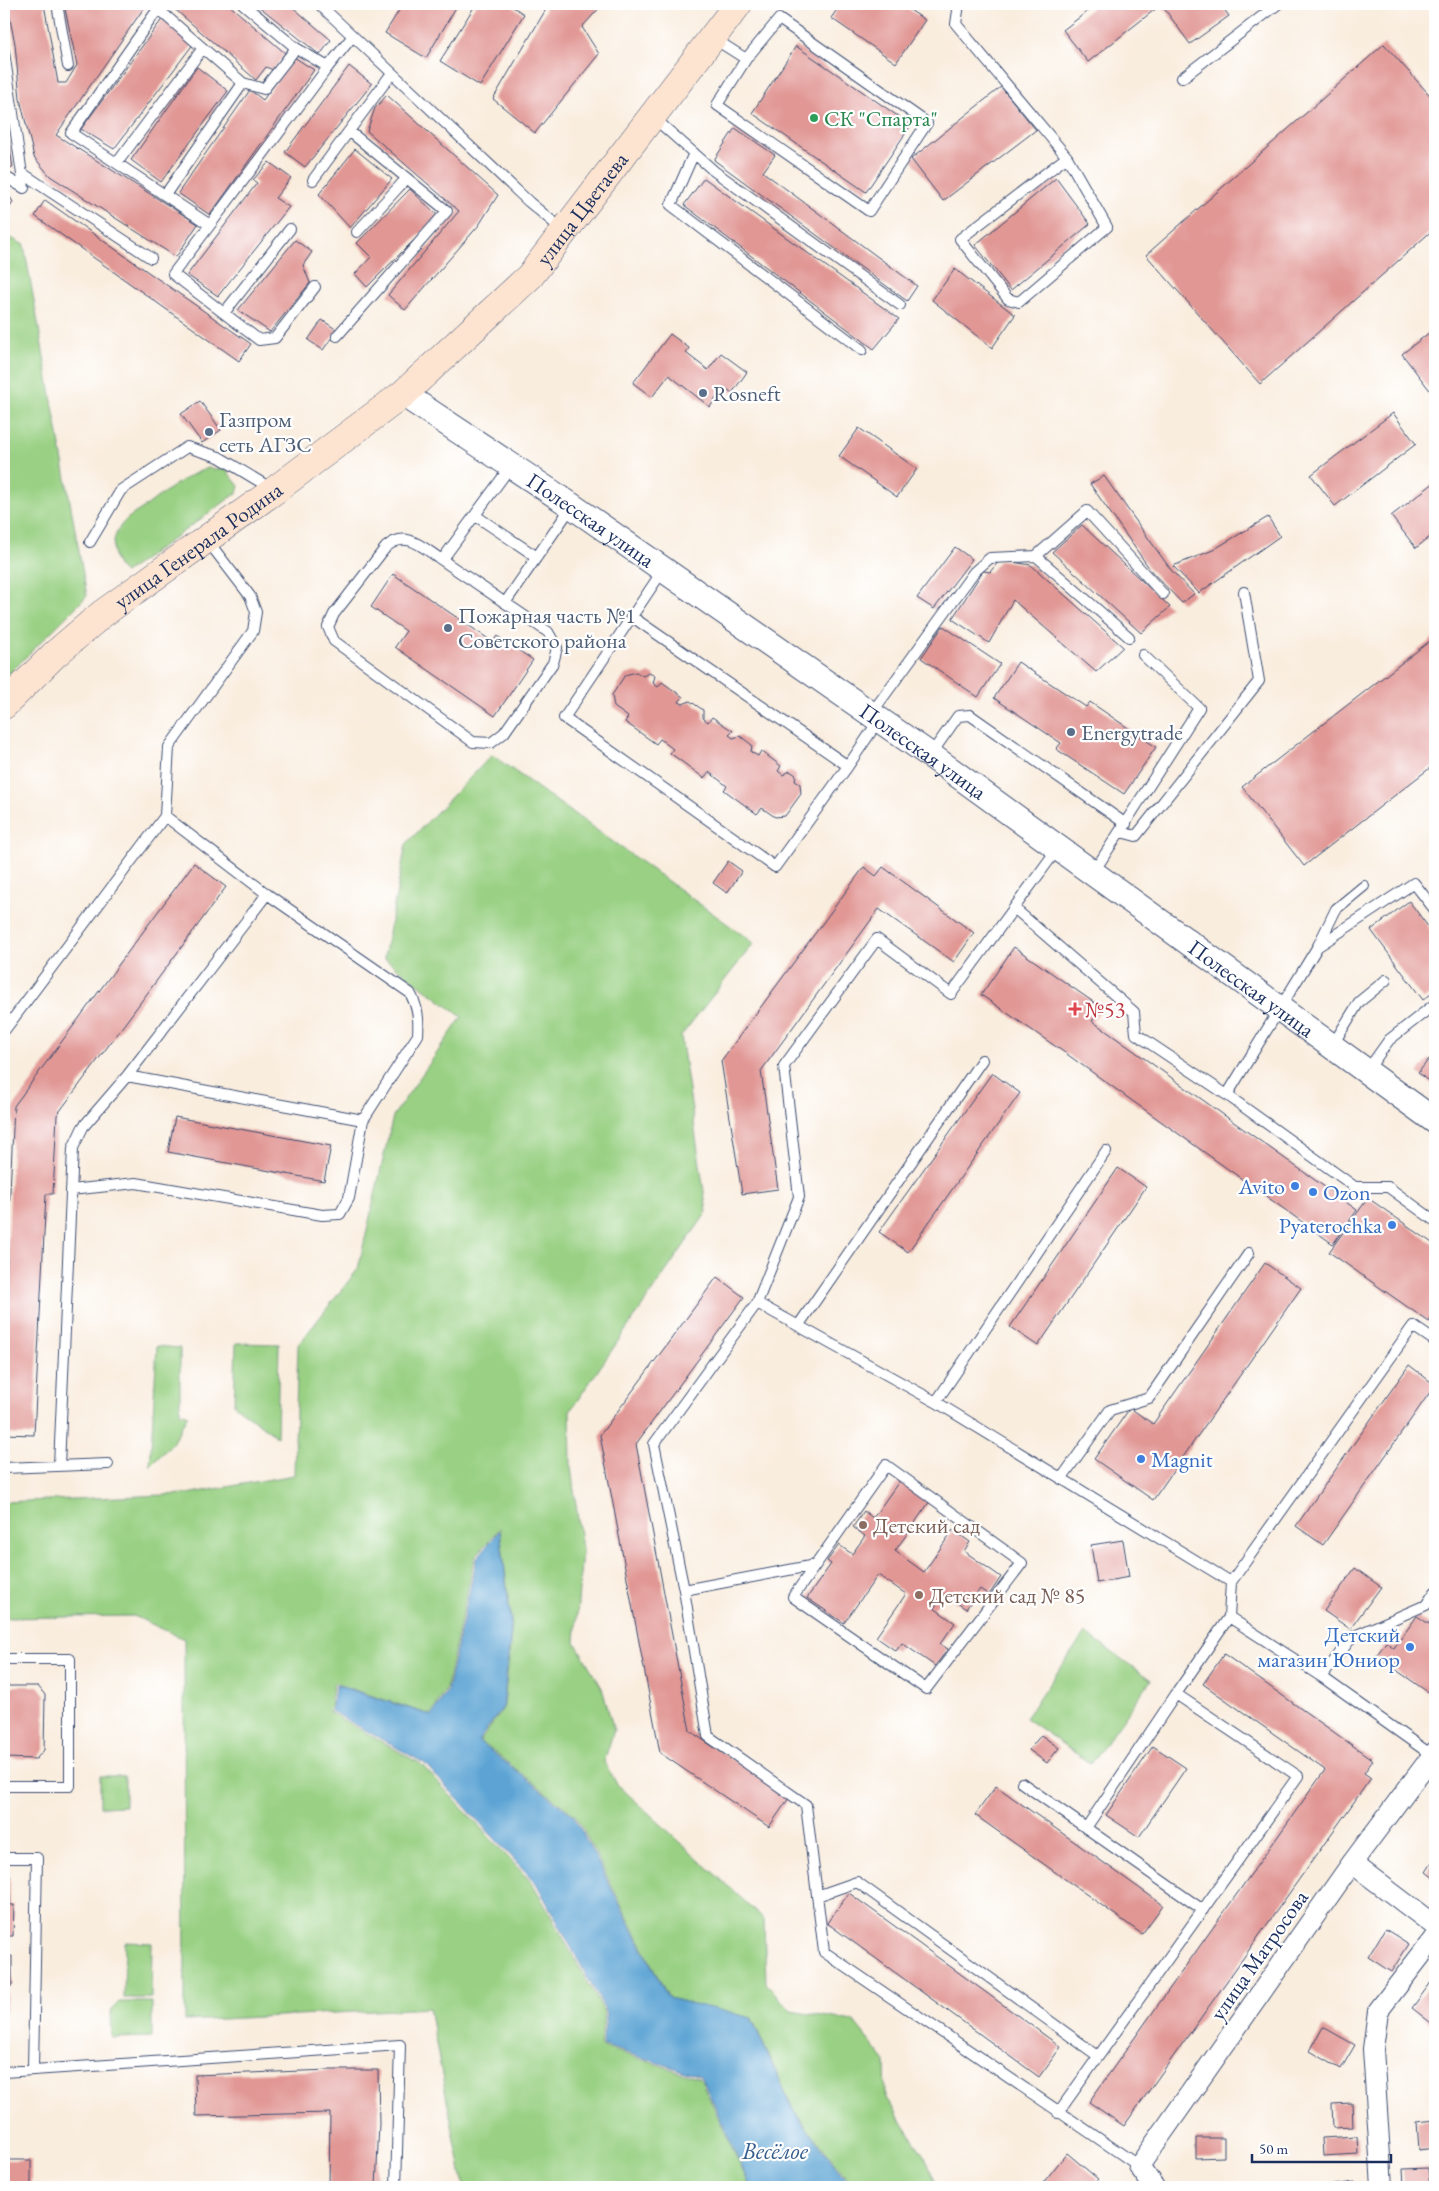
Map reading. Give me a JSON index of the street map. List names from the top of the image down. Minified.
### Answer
{"streets":{"main road":["улица Цветаева","улица Генерала Родина"],"street":["Полесская улица","улица Матросова"]},"crossings":[["улица Цветаева","Полесская улица"],["улица Цветаева","улица Генерала Родина"],["Полесская улица","улица Генерала Родина"]],"water":["Весёлое"],"places":{"other":["СК \"Спарта\"","Rosneft","Газпром сеть АГЗС","Пожарная часть №1 Советского района","Energytrade","Avito","Ozon","Pyaterochka","Magnit","Детский сад","Детский сад № 85","Детский магазин Юниор"],"health":["№53"]},"scale_bar":"50 m"}
